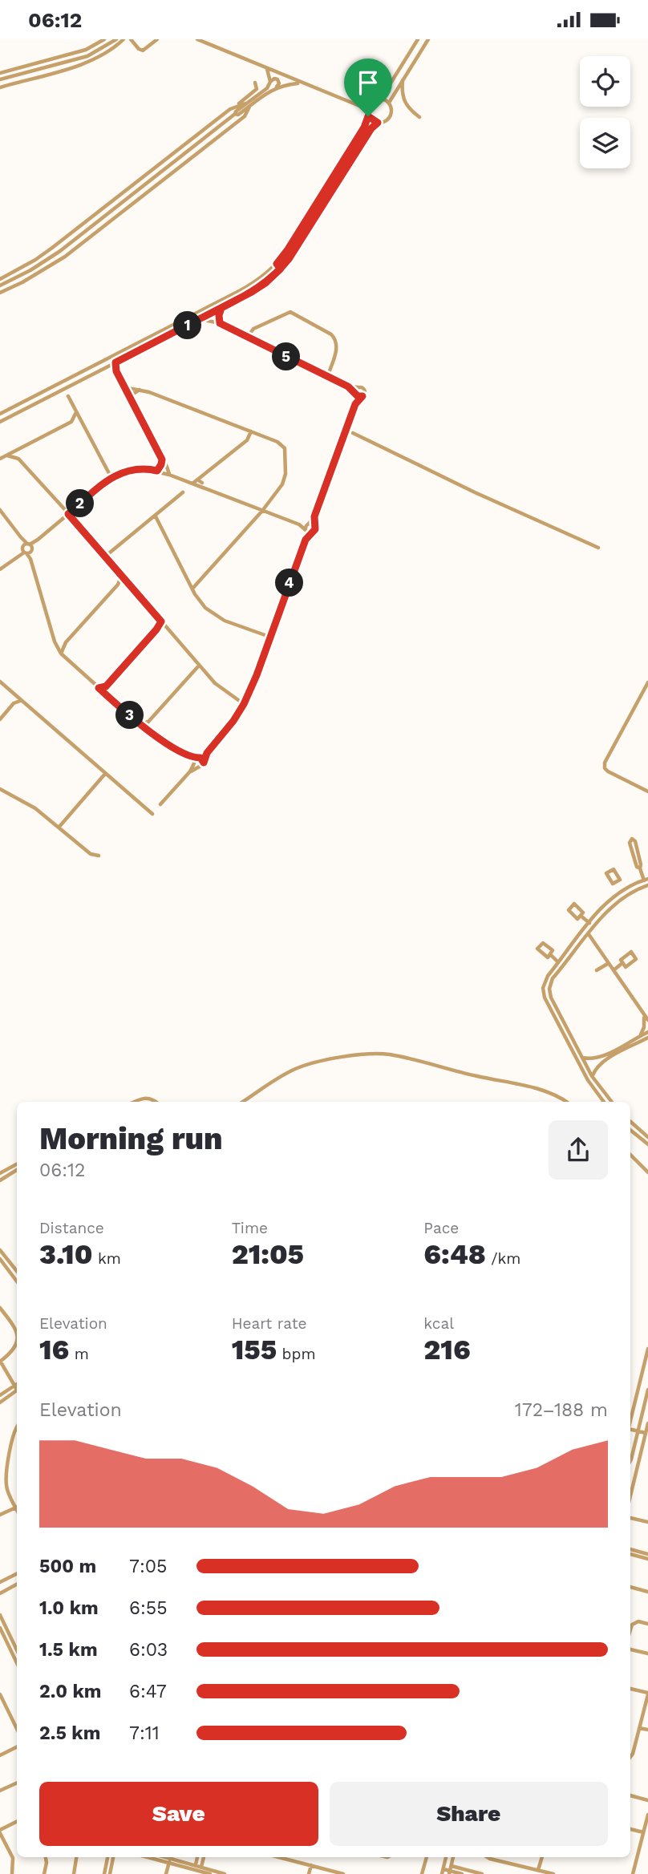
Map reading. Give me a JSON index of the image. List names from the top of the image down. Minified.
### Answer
{"page":{"status":"06:12","pins":["1","5","2","4","3"],"heading":["Morning run","06:12"],"stats":[["Distance","3.10 km"],["Time","21:05"],["Pace","6:48 /km"],["Elevation","16 m"],["Heart rate","155 bpm"],["kcal","216"]],"chart":["Elevation","172–188 m"],"list":[{"name":"500 m","note":"7:05"},{"name":"1.0 km","note":"6:55"},{"name":"1.5 km","note":"6:03"},{"name":"2.0 km","note":"6:47"},{"name":"2.5 km","note":"7:11"}],"buttons":["Save","Share"]}}
